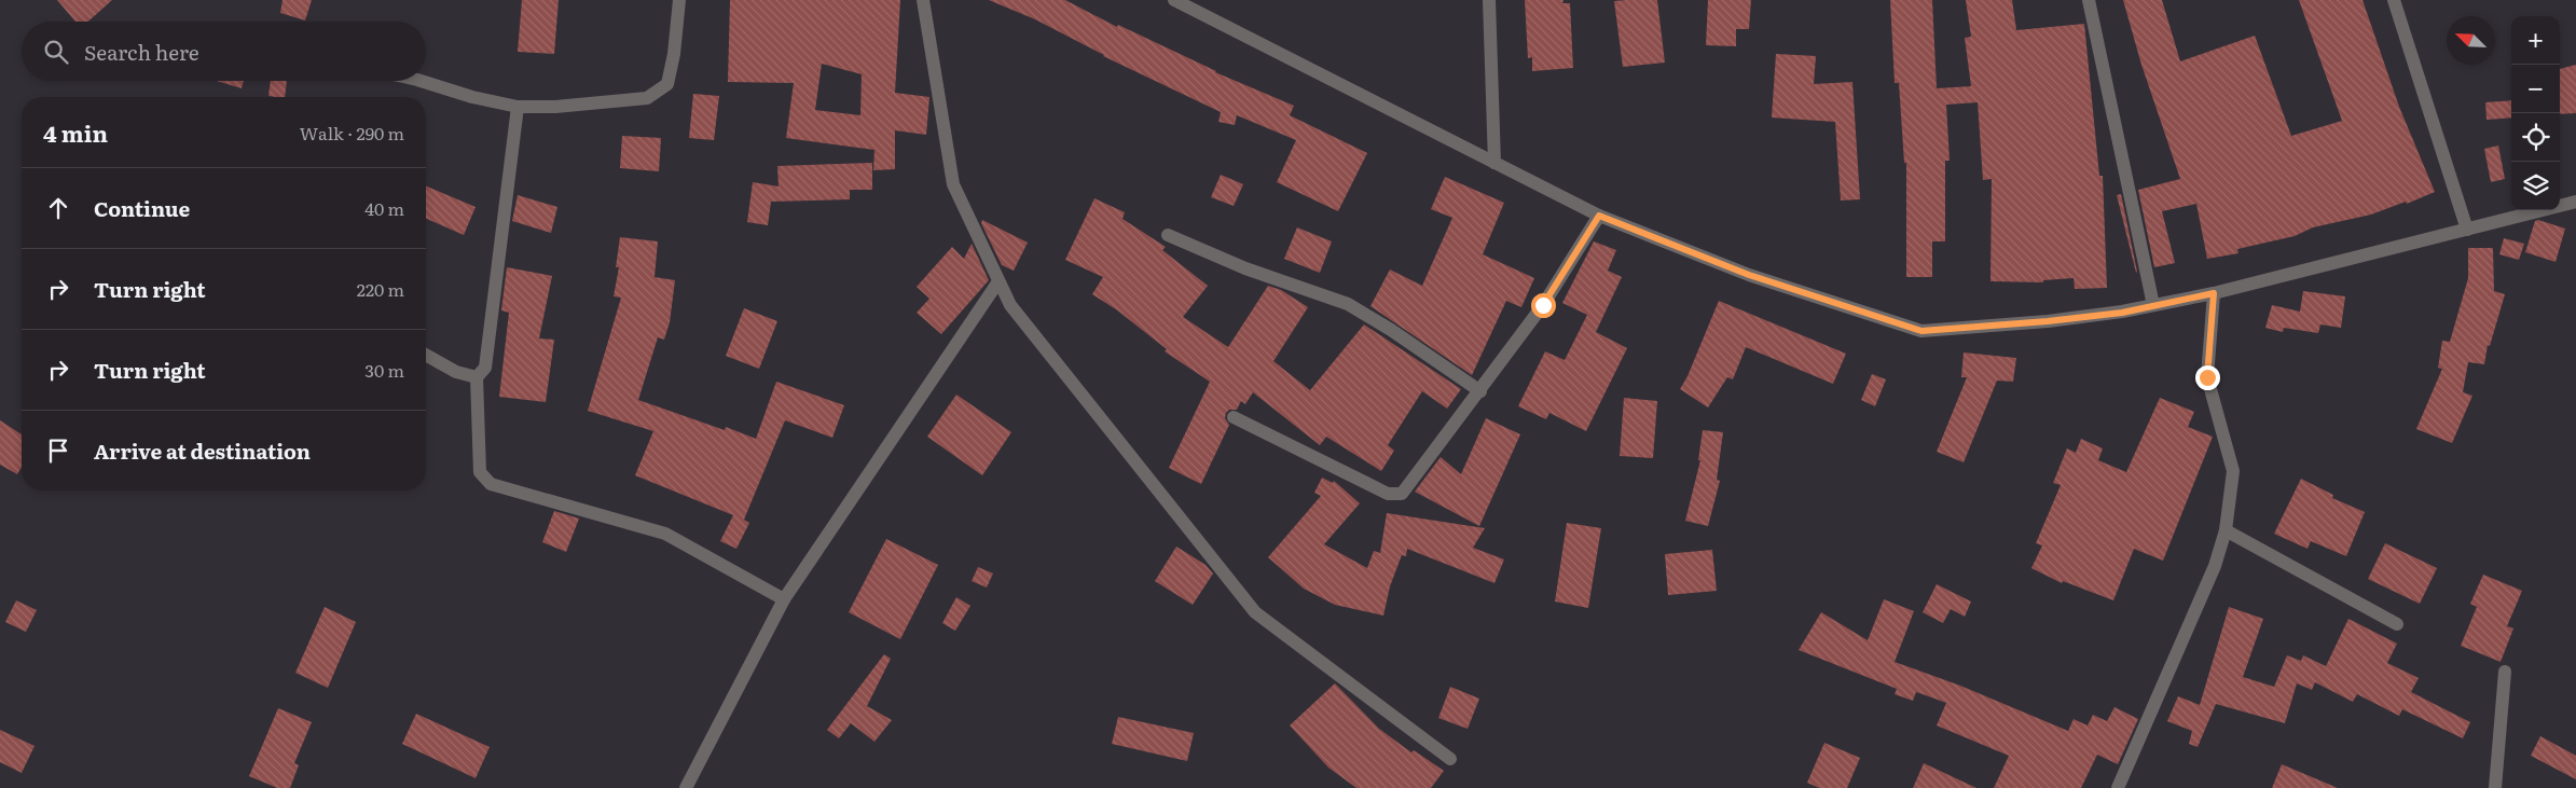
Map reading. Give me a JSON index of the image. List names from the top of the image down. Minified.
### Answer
{"north":"top left","page":{"map_buttons":["+","−"],"search":"Search here","heading":["4 min","Walk · 290 m"],"list":[["Continue","40 m"],["Turn right","220 m"],["Turn right","30 m"],"Arrive at destination"]}}
